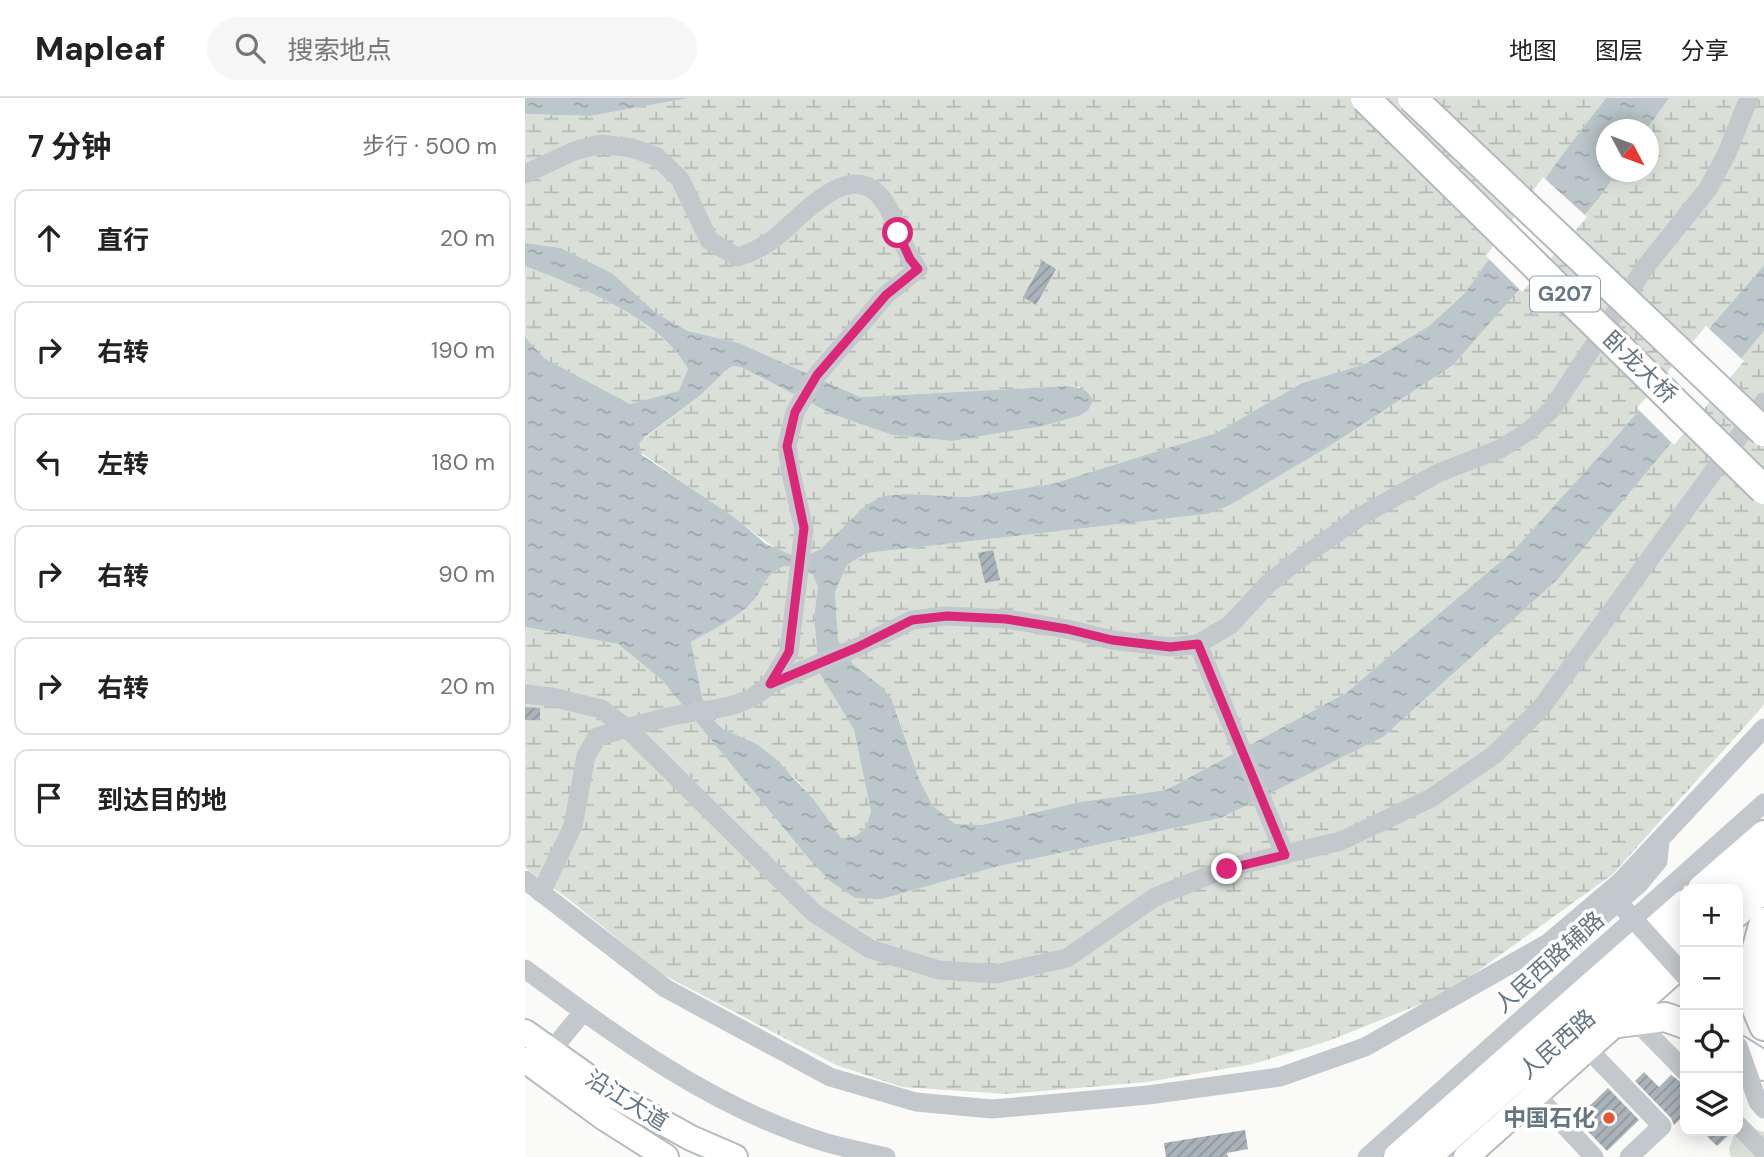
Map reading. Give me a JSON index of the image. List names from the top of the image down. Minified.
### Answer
{"streets":{"highway":["G207","卧龙大桥"],"main road":["人民西路","沿江大道"],"street":["人民西路辅路"]},"places":["中国石化"],"north":"bottom right","page":{"header":"Mapleaf","search":"搜索地点","nav":["地图","图层","分享"],"heading":["7 分钟","步行 · 500 m"],"list":[["直行","20 m"],["右转","190 m"],["左转","180 m"],["右转","90 m"],["右转","20 m"],"到达目的地"],"map_buttons":["+","−"]}}
